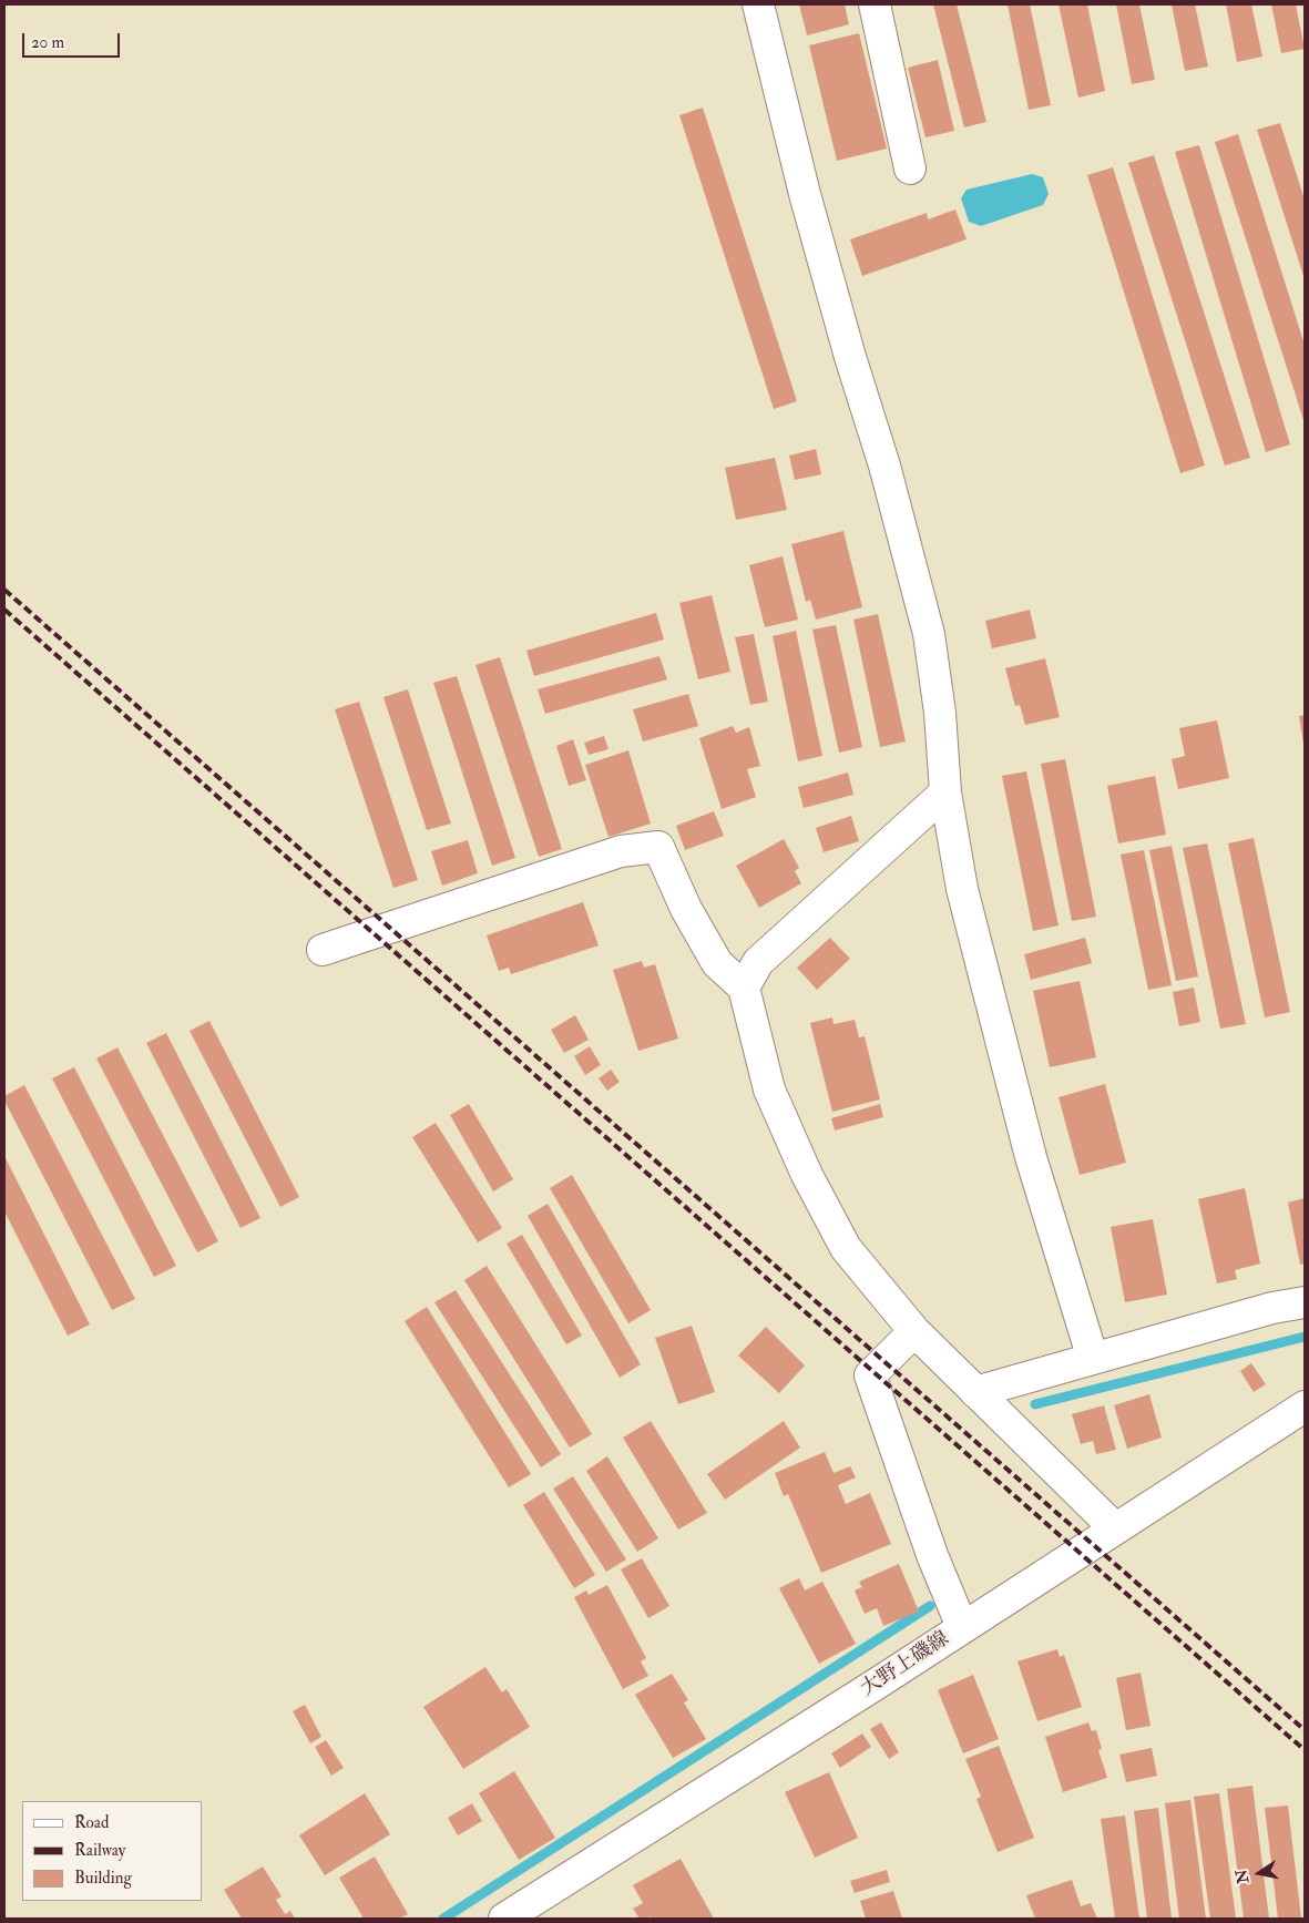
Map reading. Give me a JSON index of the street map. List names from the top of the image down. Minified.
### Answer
{"streets":{"street":["大野上磯線"]},"legend":["Road","Railway","Building"],"scale_bar":"20 m","north":"left"}
